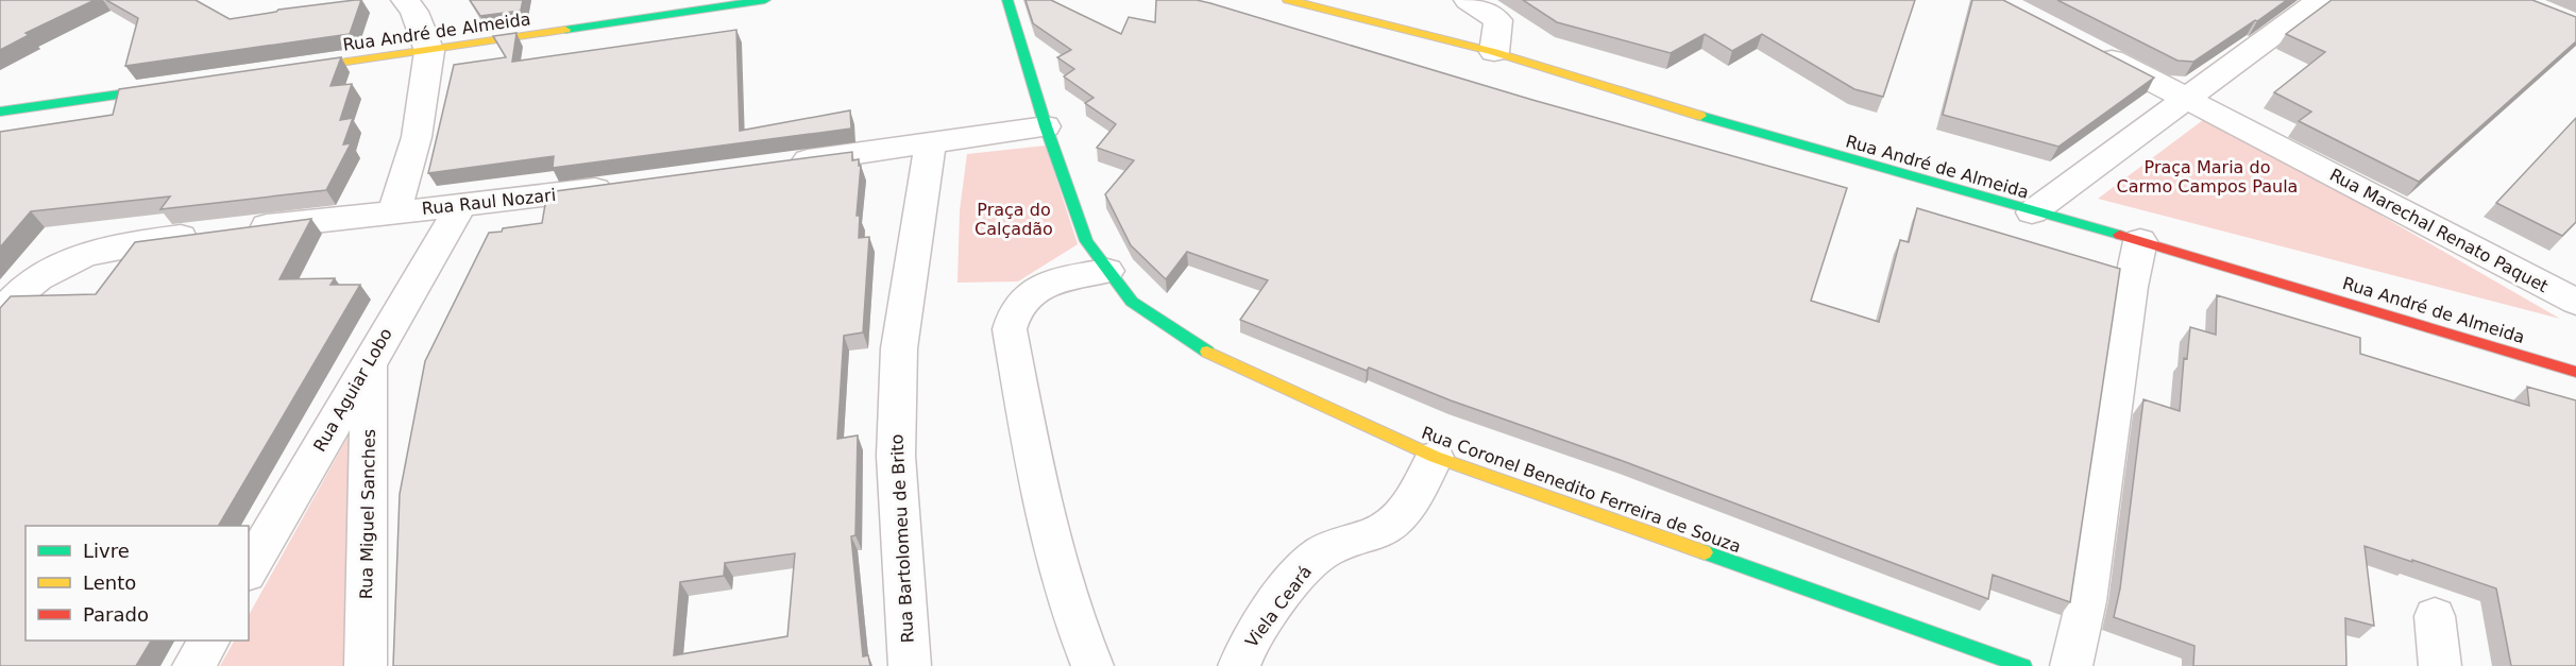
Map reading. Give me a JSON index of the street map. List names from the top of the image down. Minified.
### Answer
{"streets":{"main road":["Rua André de Almeida","Rua Coronel Benedito Ferreira de Souza"],"street":["Rua Raul Nozari","Rua Marechal Renato Paquet","Rua Aguiar Lobo","Rua Miguel Sanches","Rua Bartolomeu de Brito","Viela Ceará"]},"crossings":[["Rua Raul Nozari","Rua Aguiar Lobo"],["Rua Aguiar Lobo","Rua Miguel Sanches"],["Rua Coronel Benedito Ferreira de Souza","Viela Ceará"]],"parks":["Praça Maria do Carmo Campos Paula","Praça do Calçadão"],"legend":["Livre","Lento","Parado"]}
